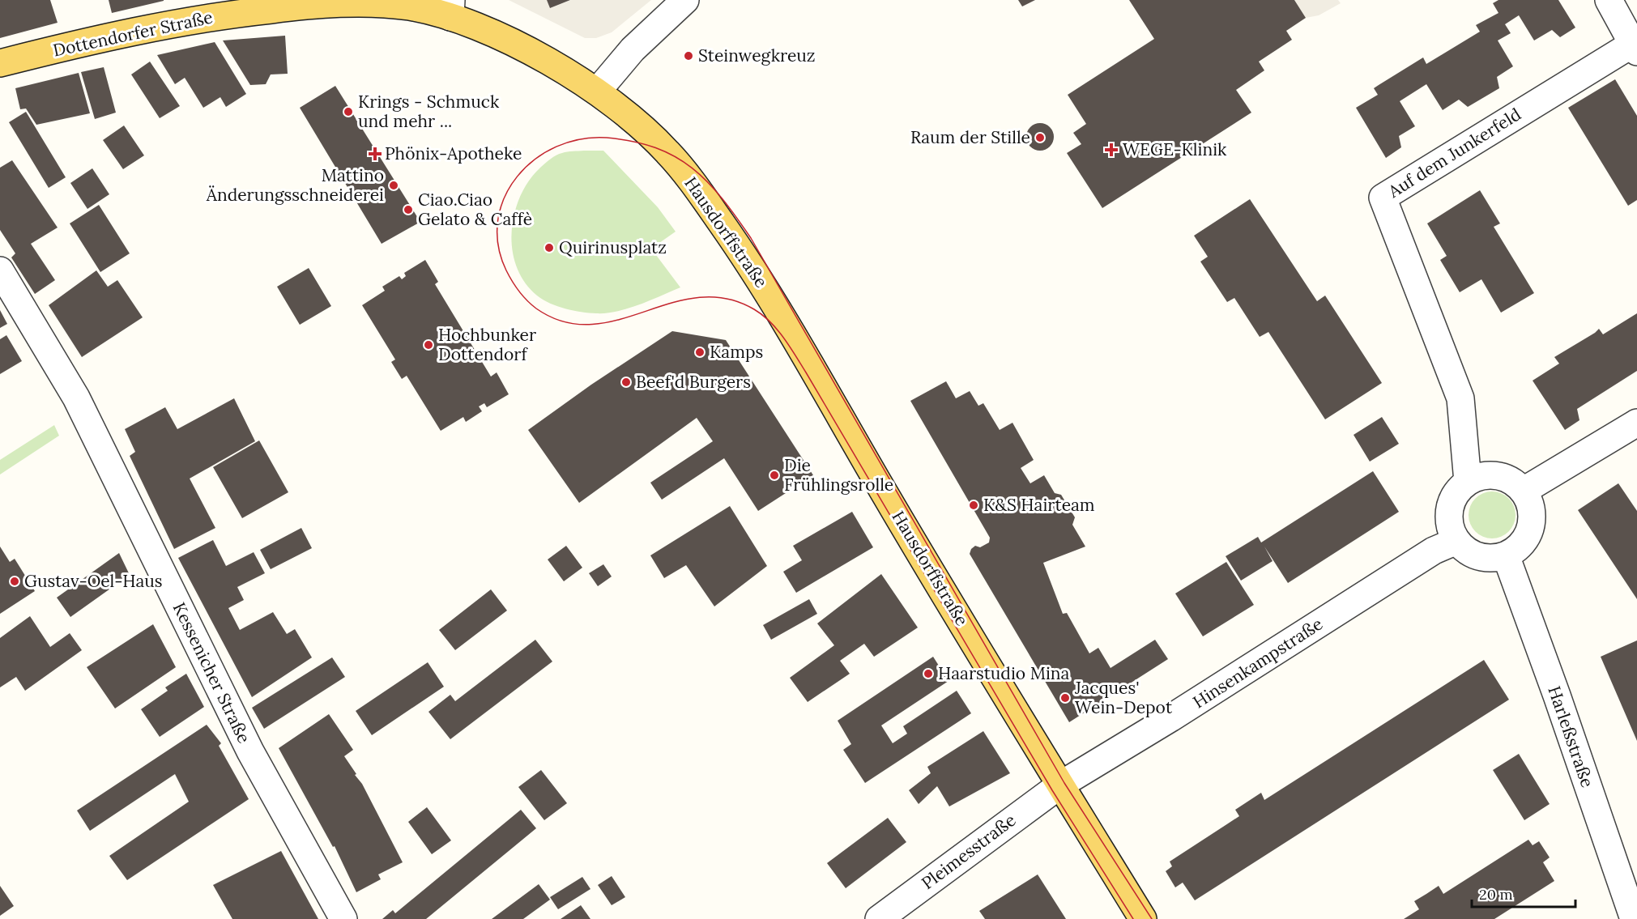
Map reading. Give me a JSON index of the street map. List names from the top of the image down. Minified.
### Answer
{"streets":{"main road":["Dottendorfer Straße","Hausdorffstraße"],"street":["Auf dem Junkerfeld","Hinsenkampstraße","Kessenicher Straße","Harleßstraße","Pleimesstraße"]},"crossings":[["Dottendorfer Straße","Hausdorffstraße"],["Auf dem Junkerfeld","Hinsenkampstraße"],["Auf dem Junkerfeld","Harleßstraße"],["Hausdorffstraße","Hinsenkampstraße"],["Hausdorffstraße","Pleimesstraße"],["Hinsenkampstraße","Harleßstraße"],["Hinsenkampstraße","Pleimesstraße"]],"places":{"other":["Steinwegkreuz","Krings - Schmuck und mehr ...","Raum der Stille","Mattino Änderungsschneiderei","Ciao.Ciao Gelato & Caffè","Quirinusplatz","Hochbunker Dottendorf","Kamps","Beef'd Burgers","Die Frühlingsrolle","K&S Hairteam","Gustav-Oel-Haus","Haarstudio Mina","Jacques' Wein-Depot"],"health":["WEGE-Klinik","Phönix-Apotheke"]},"scale_bar":"20 m"}
